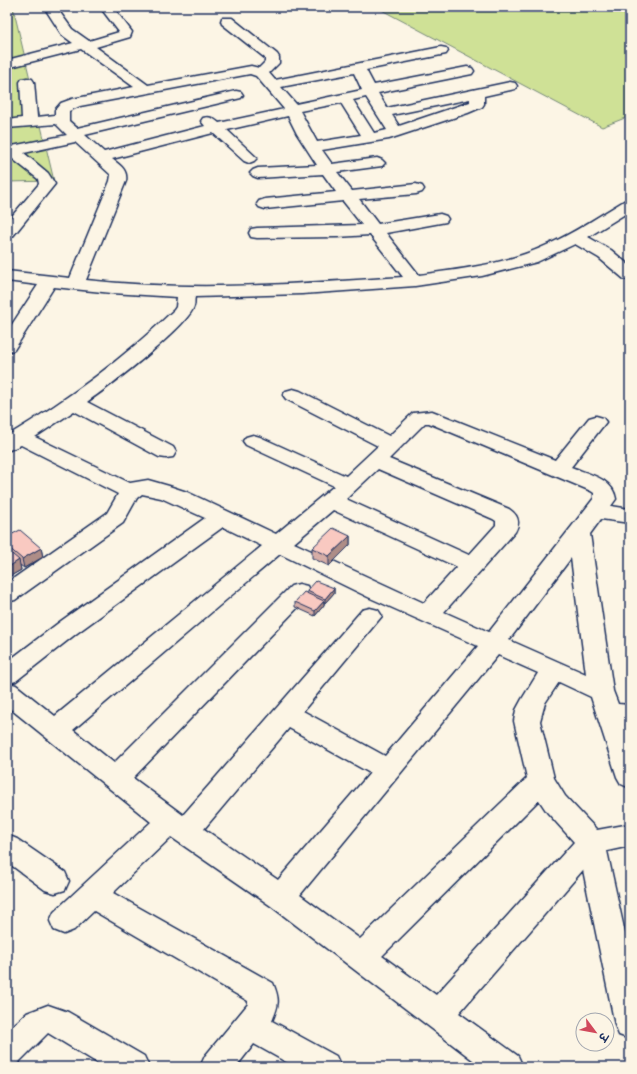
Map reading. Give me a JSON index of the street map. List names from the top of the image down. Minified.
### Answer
{"north":"bottom right"}
